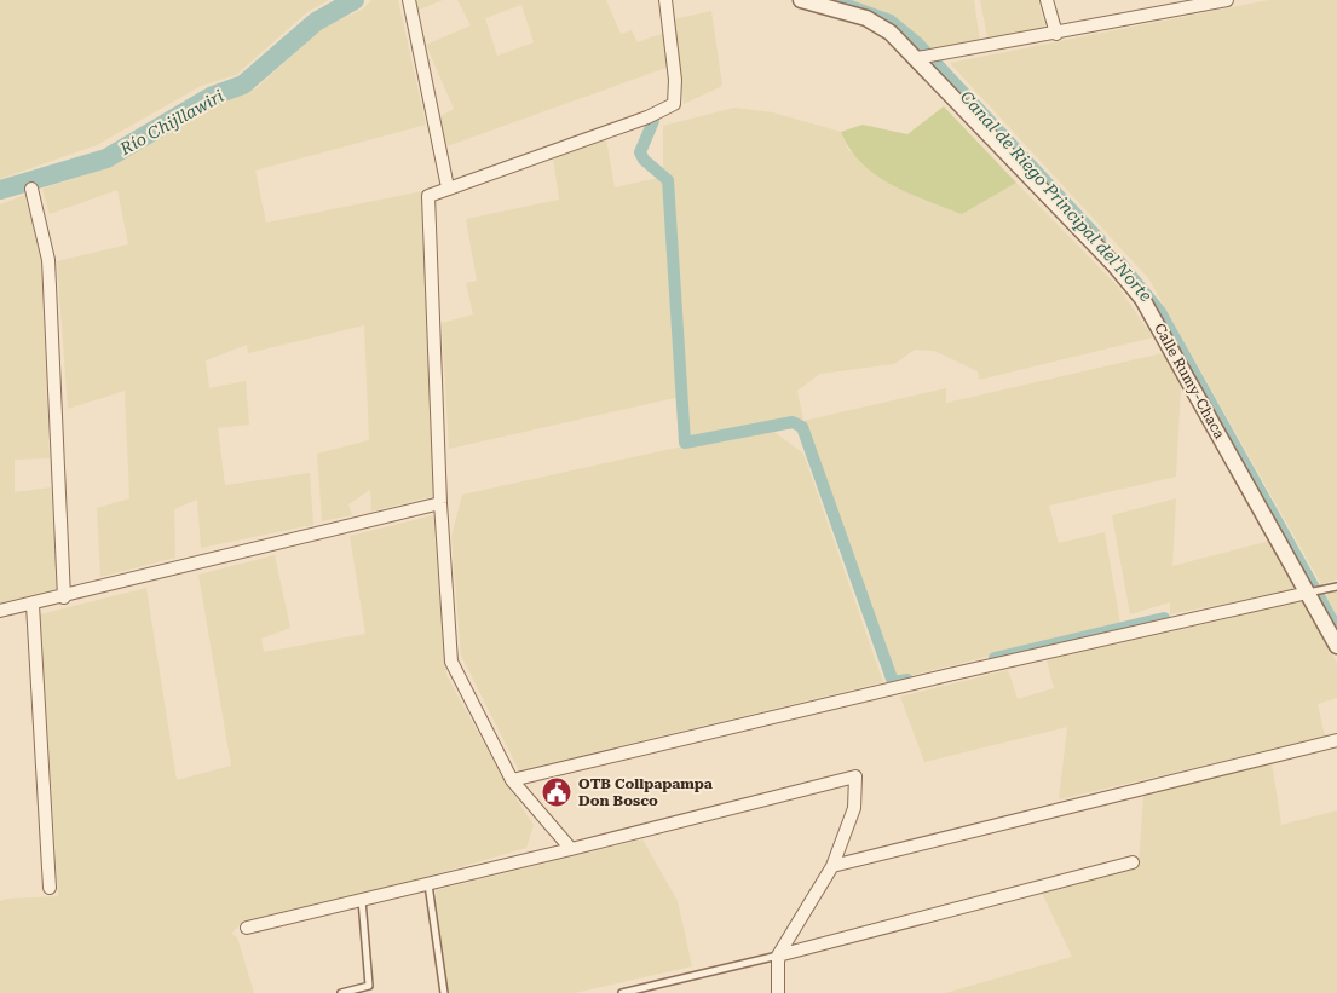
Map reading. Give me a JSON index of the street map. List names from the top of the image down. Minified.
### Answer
{"streets":{"street":["Calle Rumy-Chaca"]},"water":["Río Chijllawiri","Canal de Riego Principal del Norte"],"places":{"public building":["OTB Collpapampa Don Bosco"]}}
